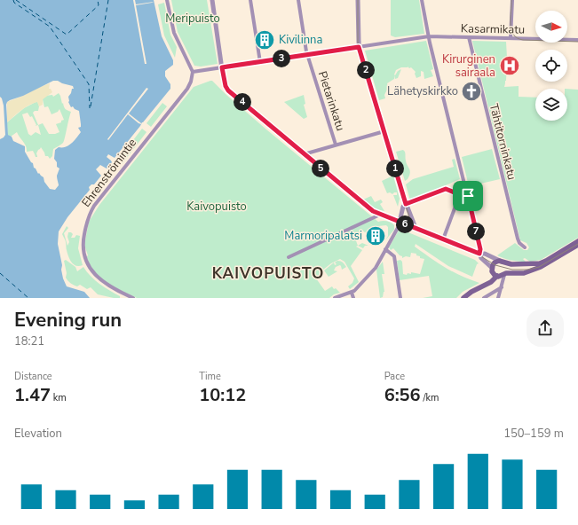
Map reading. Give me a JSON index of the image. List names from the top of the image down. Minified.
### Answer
{"streets":{"street":["Kasarmikatu","Pietarinkatu","Tähtitorninkatu","Ehrenströmintie"]},"crossings":[["Kasarmikatu","Pietarinkatu"],["Kasarmikatu","Tähtitorninkatu"],["Kasarmikatu","Ehrenströmintie"]],"districts":["KAIVOPUISTO"],"parks":["Meripuisto","Kaivopuisto"],"places":{"building":["Kivilinna","Marmoripalatsi"],"hospital":["Kirurginen sairaala"],"church":["Lähetyskirkko"]},"north":"right","page":{"pins":["3","2","4","1","5","6","7"],"heading":["Evening run","18:21"],"stats":[["Distance","1.47 km"],["Time","10:12"],["Pace","6:56 /km"]],"chart":["Elevation","150–159 m"]}}
